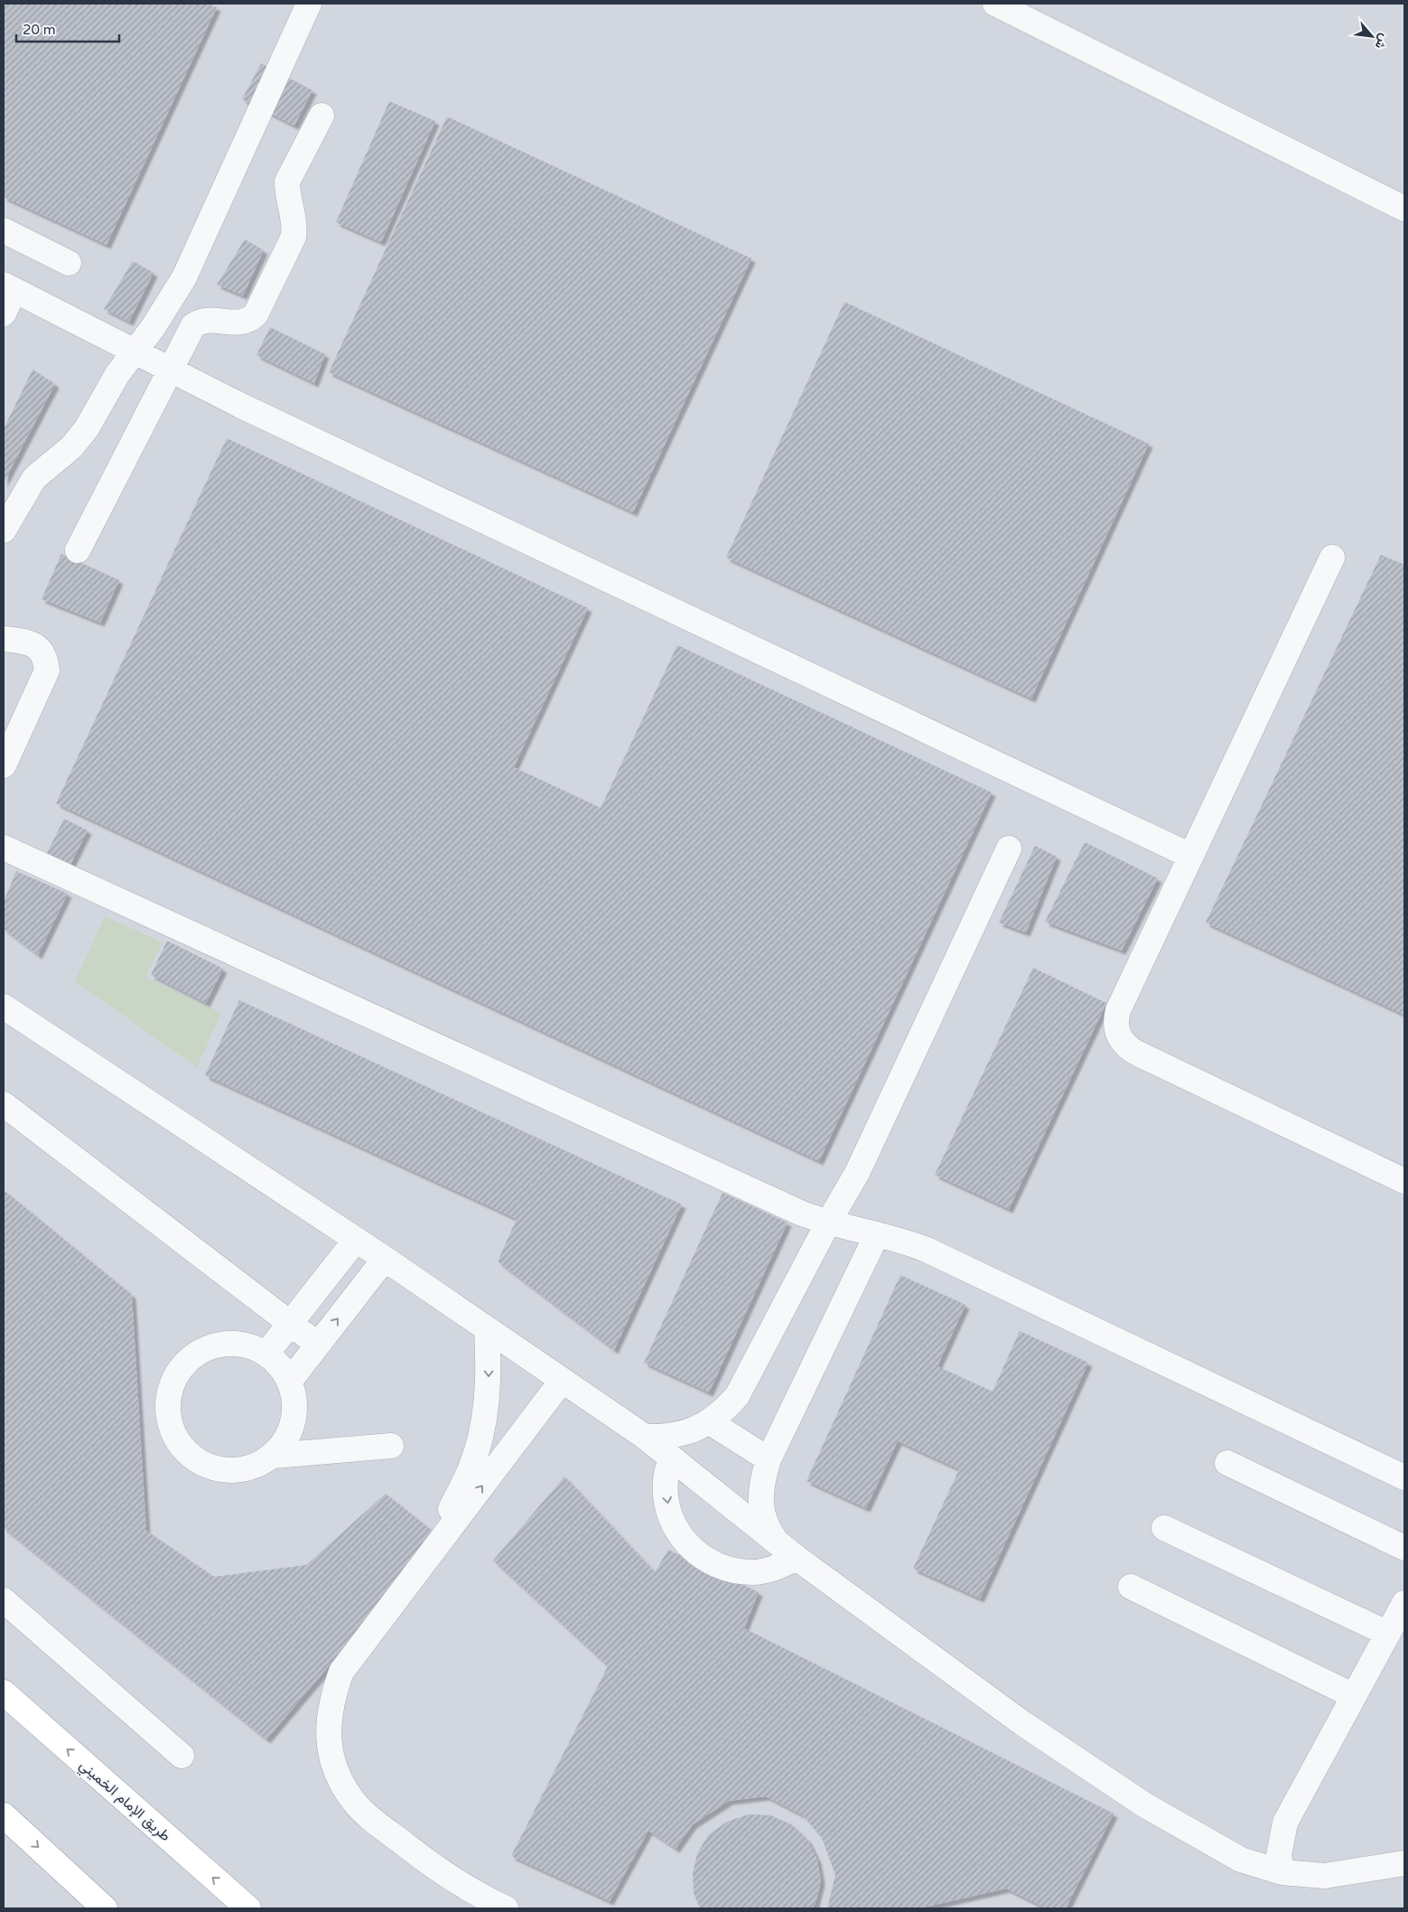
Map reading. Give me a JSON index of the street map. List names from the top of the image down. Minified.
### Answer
{"streets":{"highway":["طريق الإمام الخميني"]},"scale_bar":"20 m","north":"bottom right"}
